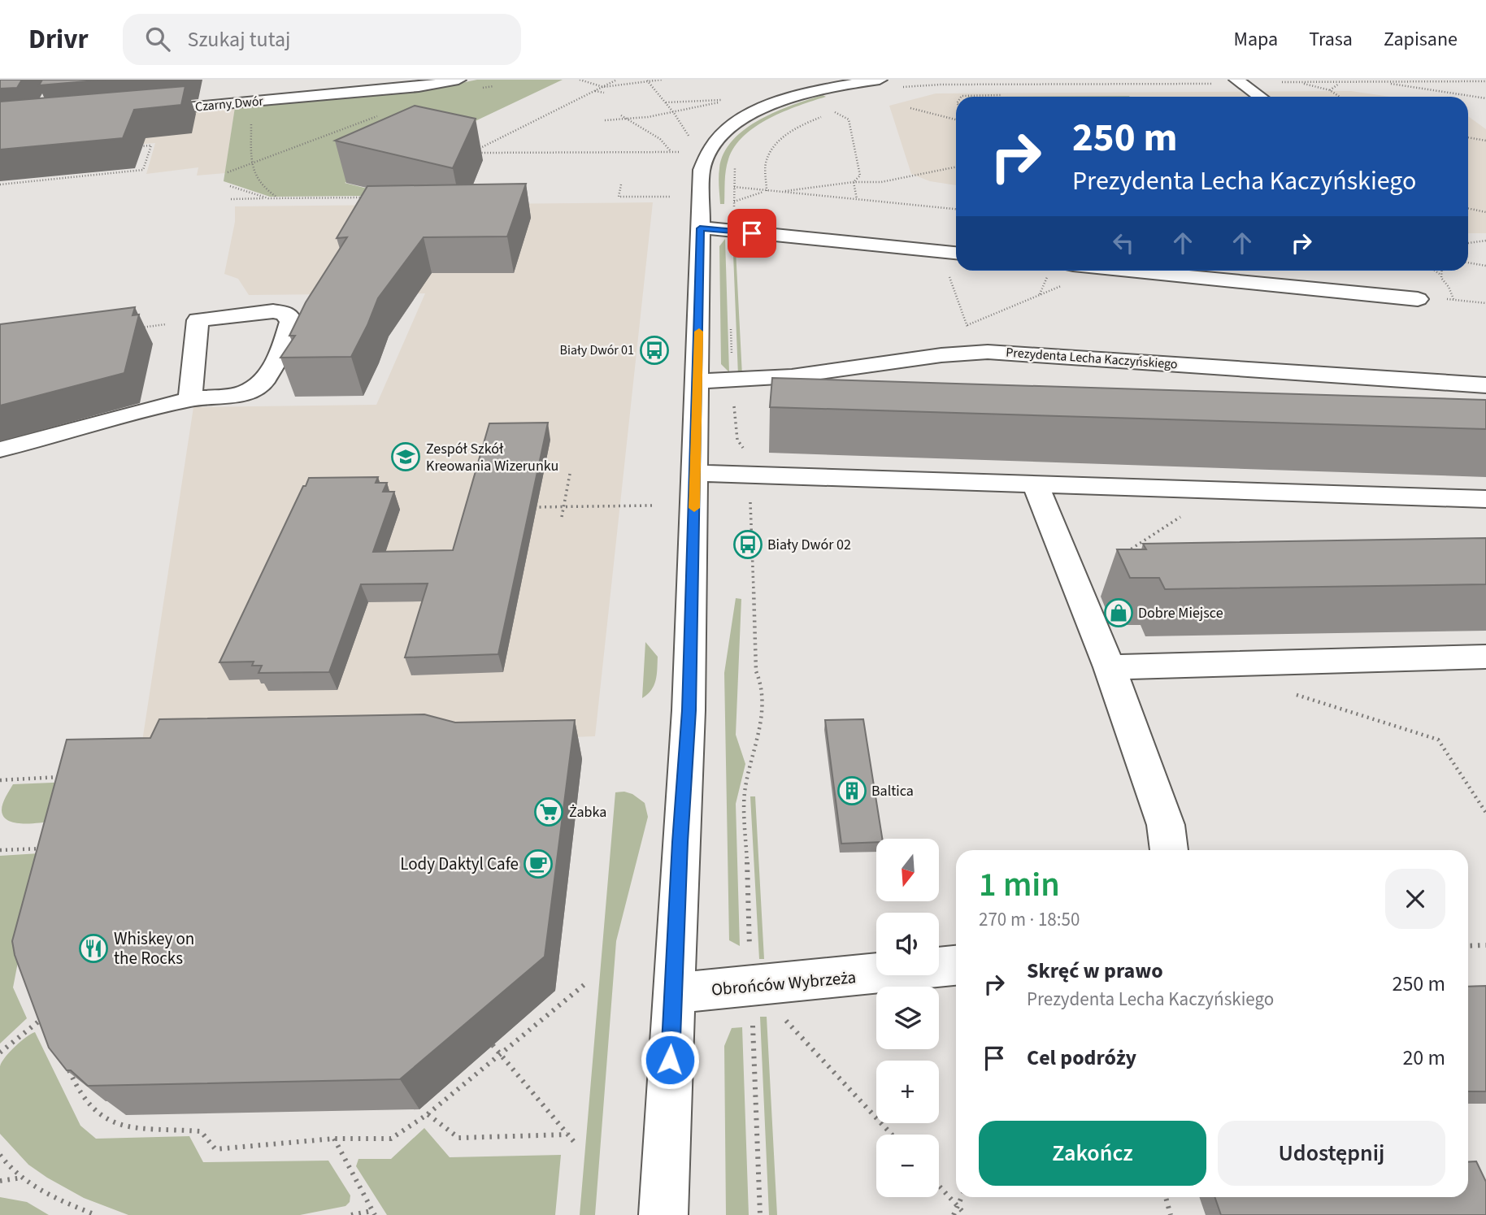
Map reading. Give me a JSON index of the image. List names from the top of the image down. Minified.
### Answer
{"streets":{"street":["Czarny Dwór","Prezydenta Lecha Kaczyńskiego","Obrońców Wybrzeża"]},"places":{"bus stop":["Biały Dwór 01","Biały Dwór 02"],"school or university":["Zespół Szkół Kreowania Wizerunku"],"shop":["Dobre Miejsce"],"building":["Baltica"],"supermarket":["Żabka"],"cafe":["Lody Daktyl Cafe"],"restaurant":["Whiskey on the Rocks"]},"north":"bottom","page":{"header":"Drivr","search":"Szukaj tutaj","nav":["Mapa","Trasa","Zapisane"],"turn":["250 m","Prezydenta Lecha Kaczyńskiego"],"map_buttons":["+","−"],"heading":["1 min","270 m · 18:50"],"list":[{"name":"Skręć w prawo","note":"Prezydenta Lecha Kaczyńskiego","value":"250 m"},{"name":"Cel podróży","value":"20 m"}],"buttons":["Zakończ","Udostępnij"]}}
